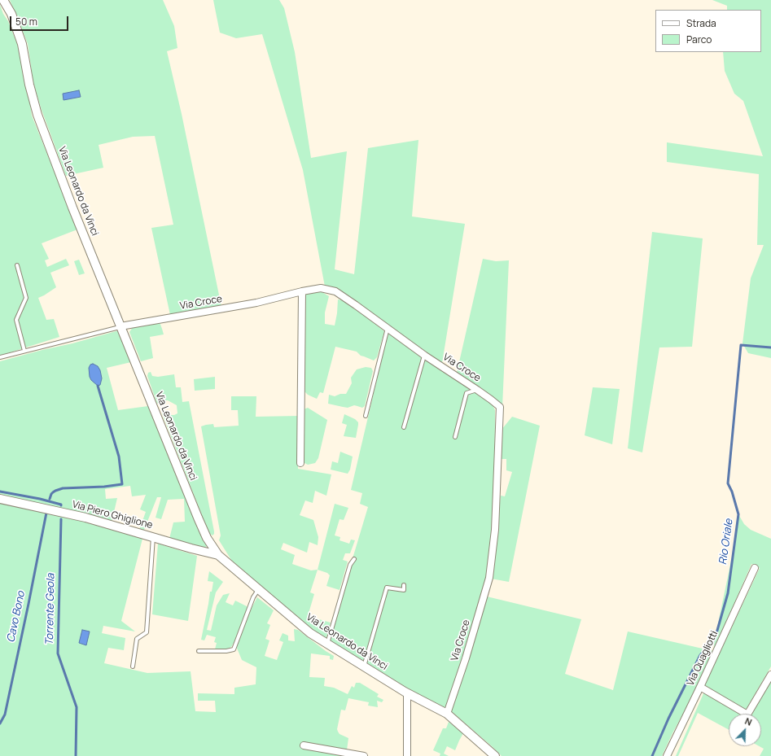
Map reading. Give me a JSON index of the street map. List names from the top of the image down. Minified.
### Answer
{"streets":{"street":["Via Leonardo da Vinci","Via Croce","Via Piero Ghiglione","Via Quagliotti"]},"crossings":[["Via Leonardo da Vinci","Via Croce"],["Via Leonardo da Vinci","Via Piero Ghiglione"]],"water":["Rio Oriale","Torrente Geola","Cavo Bono"],"legend":["Strada","Parco"],"scale_bar":"50 m","north":"top right"}
